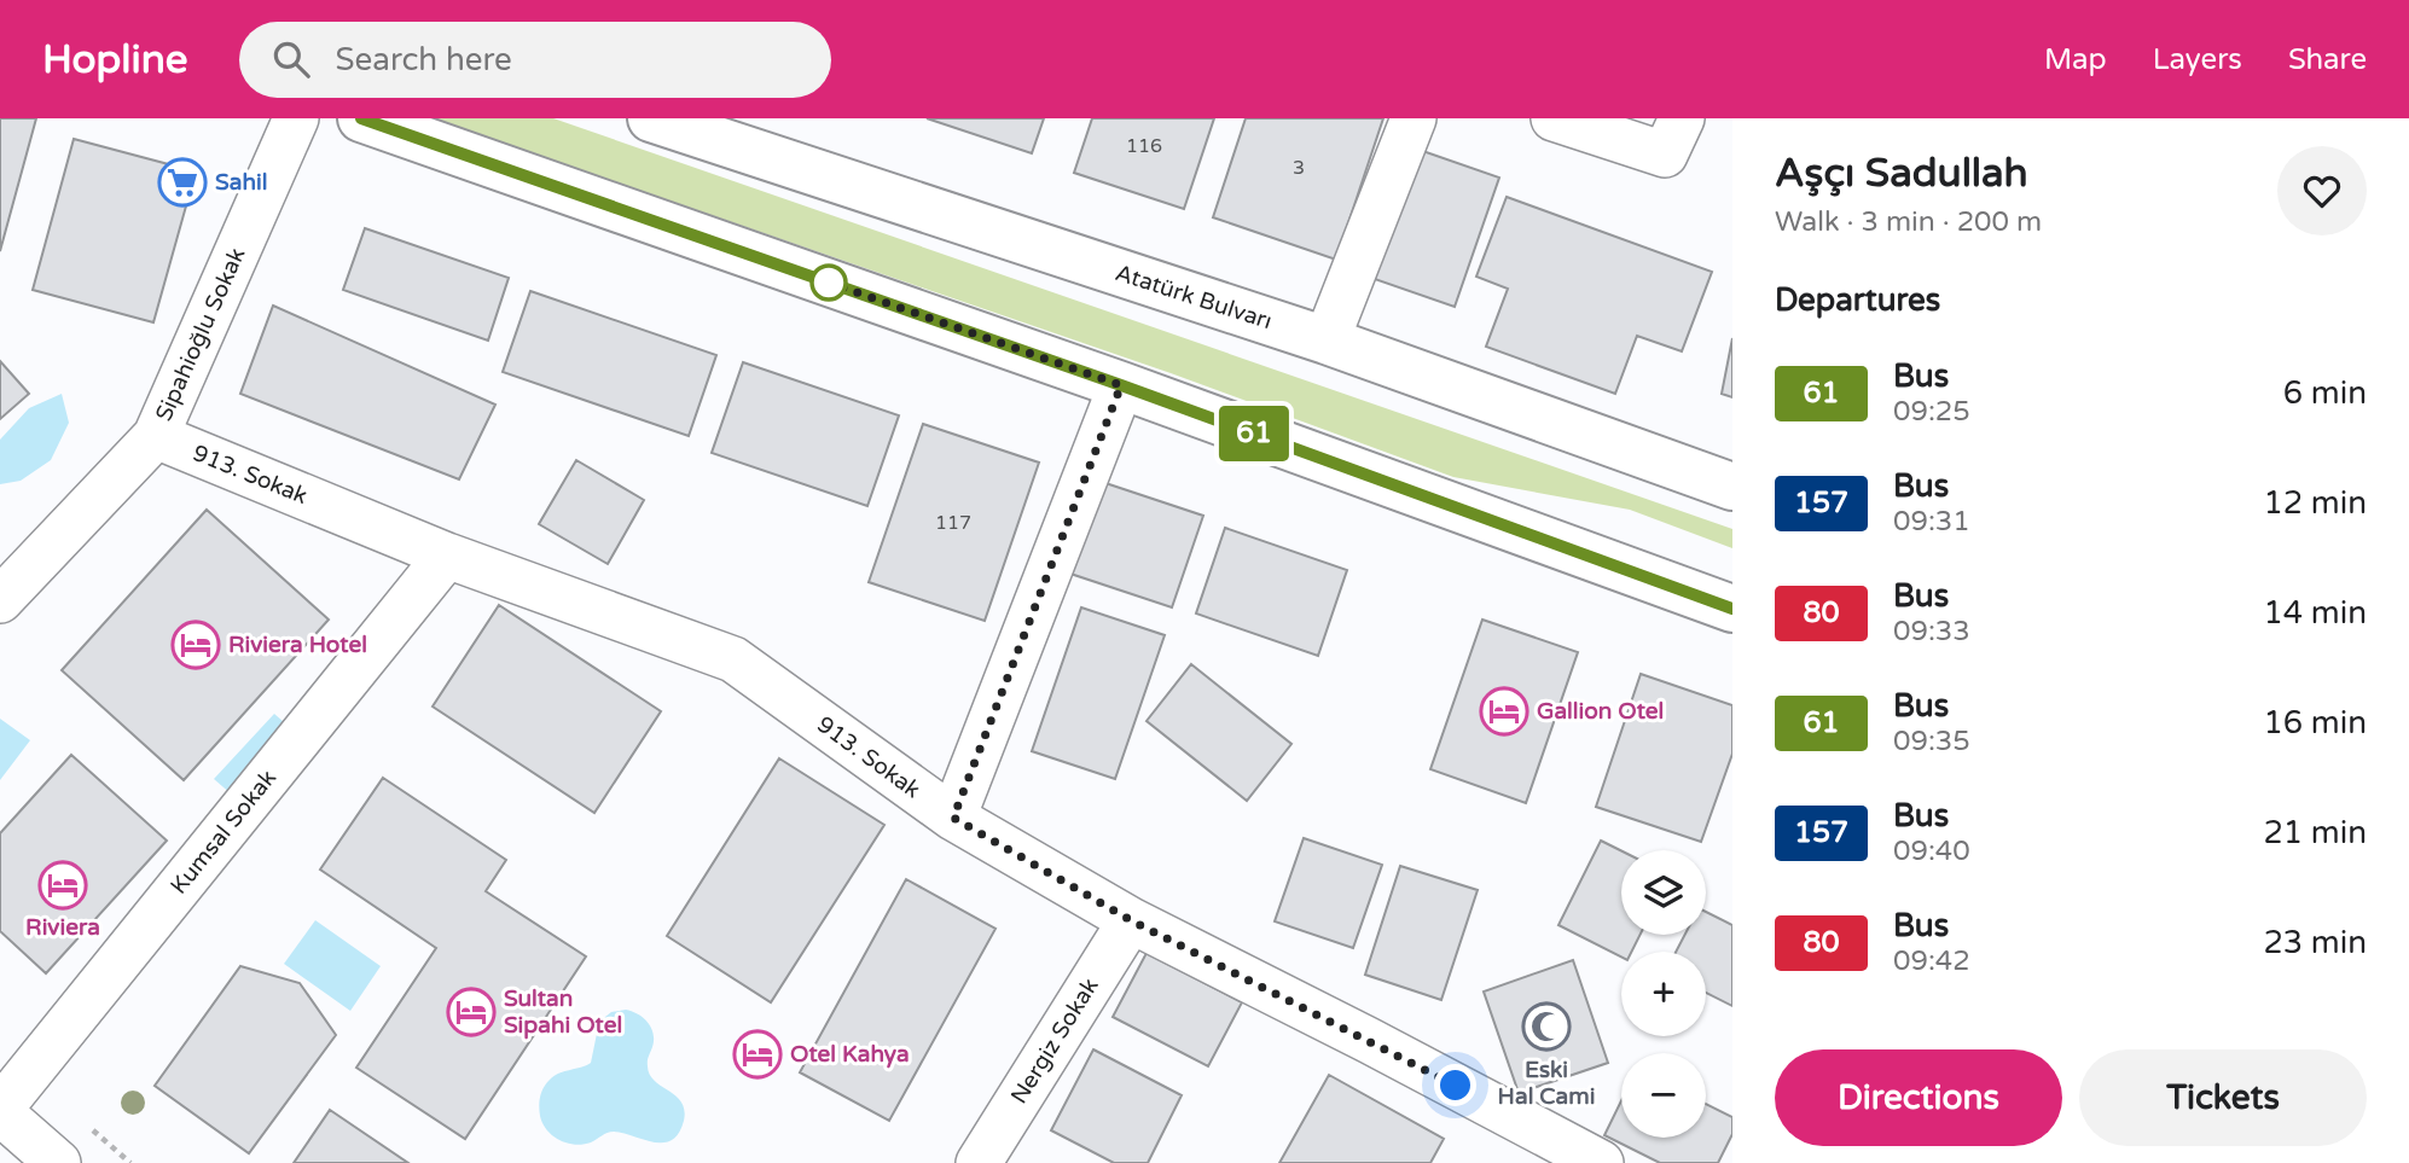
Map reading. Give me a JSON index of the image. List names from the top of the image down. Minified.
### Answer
{"streets":{"street":["Atatürk Bulvarı","Sipahioğlu Sokak","913. Sokak","Kumsal Sokak","Nergiz Sokak"]},"crossings":[["Sipahioğlu Sokak","913. Sokak"],["913. Sokak","Kumsal Sokak"],["913. Sokak","Nergiz Sokak"]],"places":{"supermarket":["Sahil"],"hotel":["Riviera Hotel","Gallion Otel","Riviera","Sultan Sipahi Otel","Otel Kahya"],"mosque":["Eski Hal Cami"]},"lines":["bus line 61"],"house_numbers":["116","3","117"],"page":{"header":"Hopline","search":"Search here","nav":["Map","Layers","Share"],"on_map":"61","heading":[["Aşçı Sadullah","Walk · 3 min · 200 m"],"Departures"],"list":[{"mark":"61","name":"Bus","note":"09:25","value":"6 min"},{"mark":"157","name":"Bus","note":"09:31","value":"12 min"},{"mark":"80","name":"Bus","note":"09:33","value":"14 min"},{"mark":"61","name":"Bus","note":"09:35","value":"16 min"},{"mark":"157","name":"Bus","note":"09:40","value":"21 min"},{"mark":"80","name":"Bus","note":"09:42","value":"23 min"}],"map_buttons":["+","−"],"buttons":["Directions","Tickets"]}}
